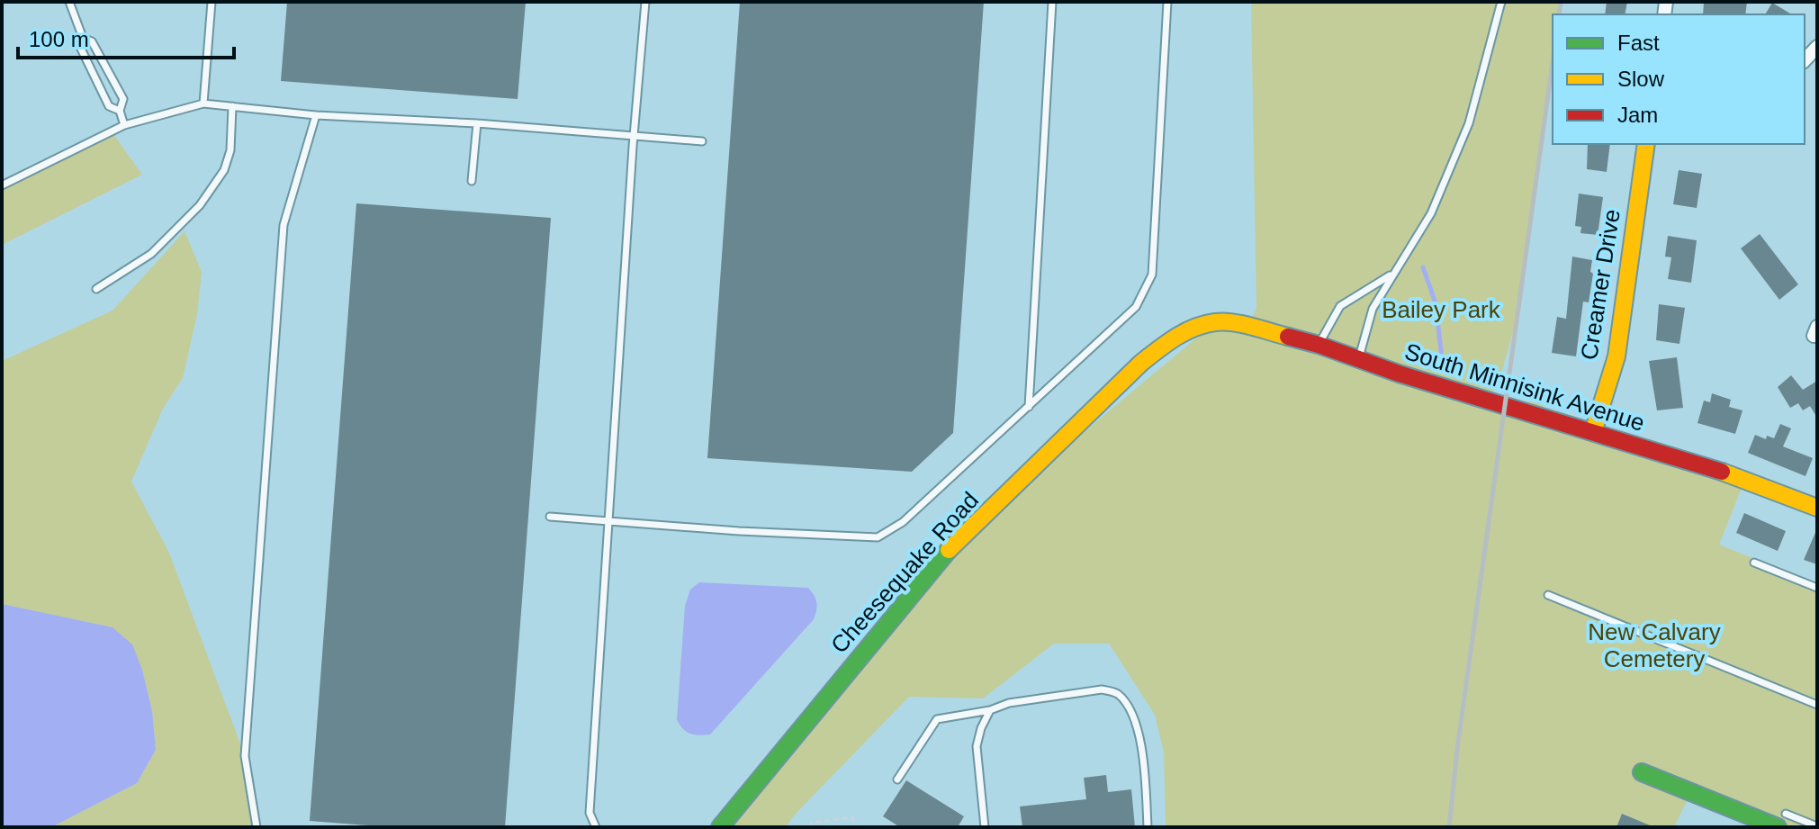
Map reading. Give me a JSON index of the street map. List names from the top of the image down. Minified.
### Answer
{"streets":{"street":["Creamer Drive","South Minnisink Avenue","Cheesequake Road"]},"crossings":[["Creamer Drive","South Minnisink Avenue"],["South Minnisink Avenue","Cheesequake Road"]],"parks":["Bailey Park","New Calvary Cemetery"],"legend":["Fast","Slow","Jam"],"scale_bar":"100 m"}
